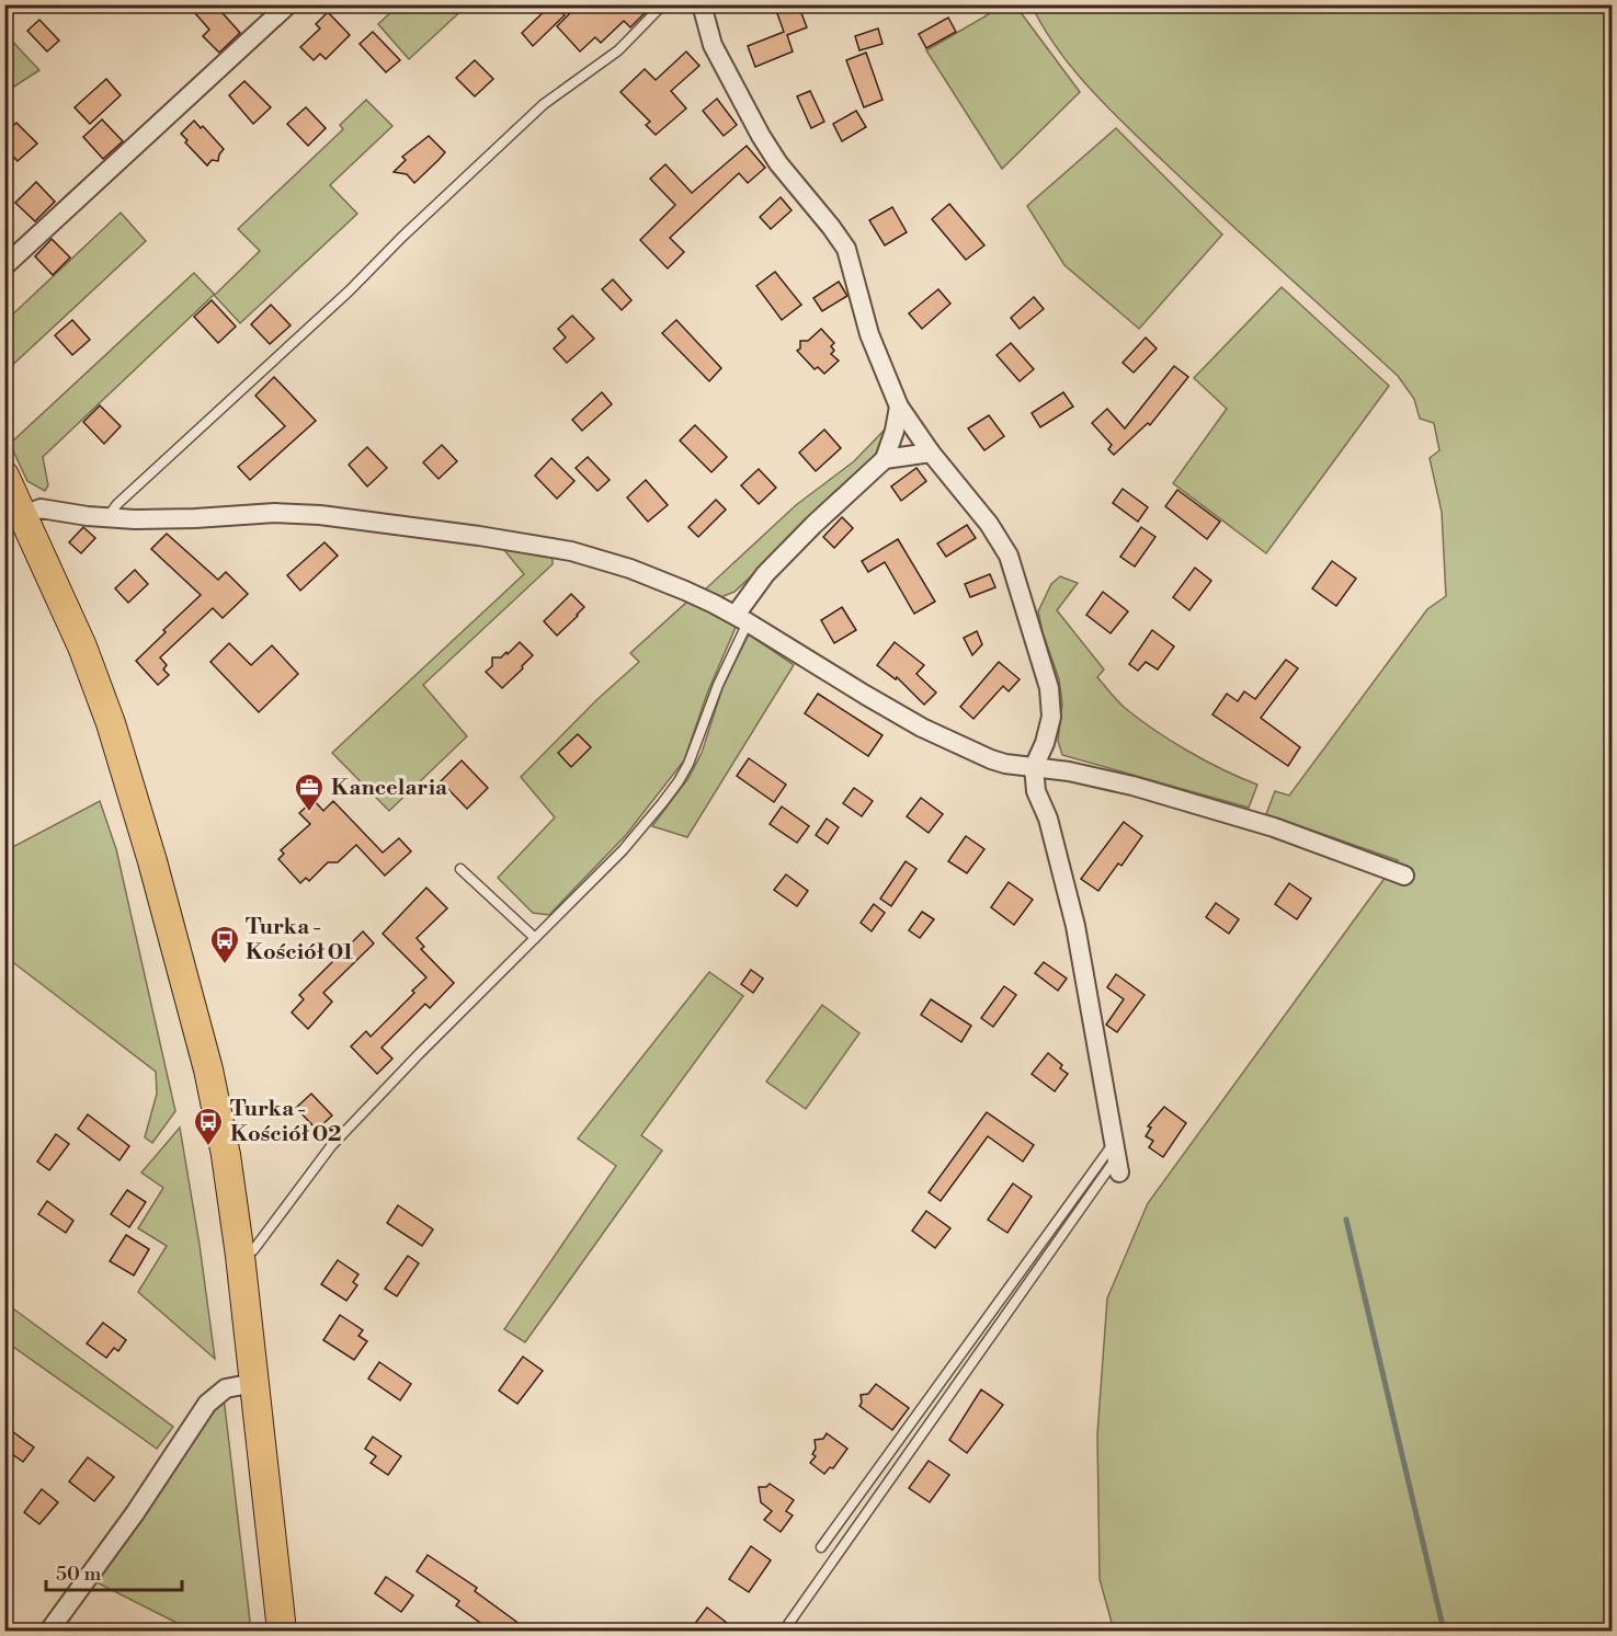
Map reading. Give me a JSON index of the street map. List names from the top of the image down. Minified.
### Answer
{"places":{"office":["Kancelaria"],"bus stop":["Turka - Kościół 01","Turka - Kościół 02"]},"scale_bar":"50 m"}
